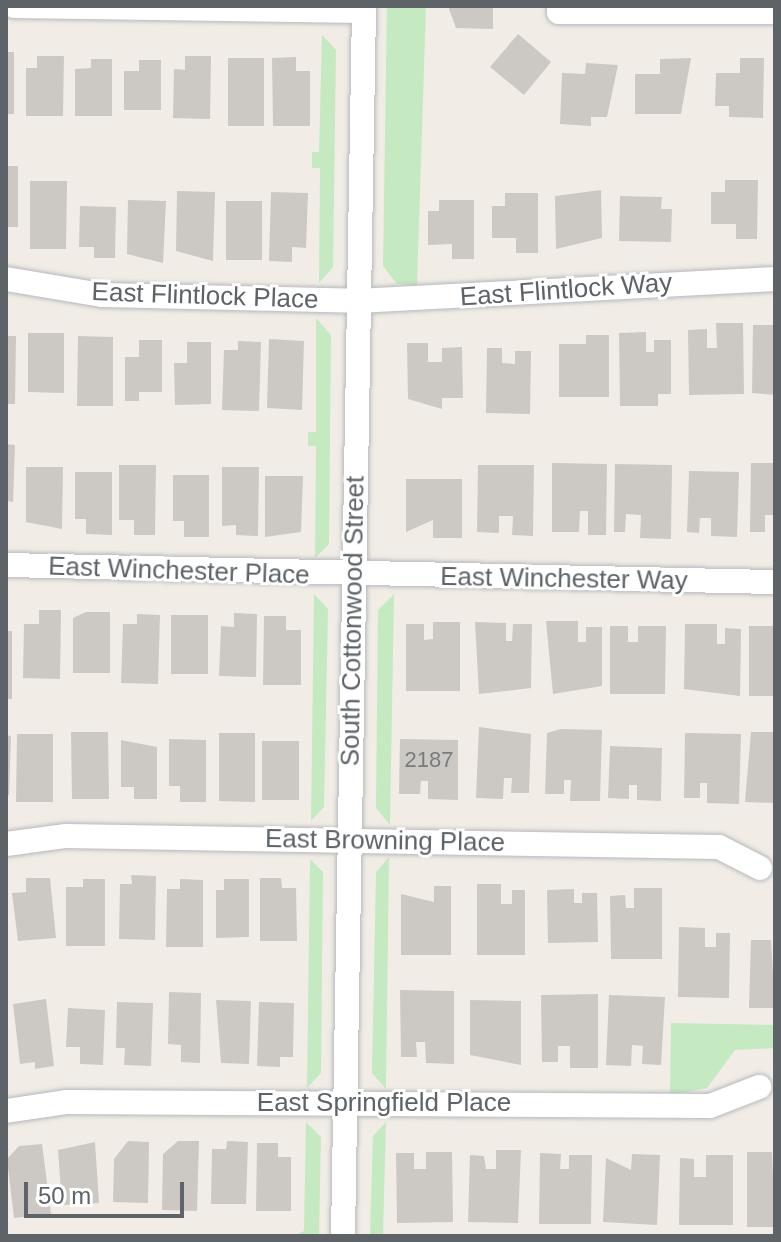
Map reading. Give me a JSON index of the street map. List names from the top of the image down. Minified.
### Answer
{"streets":{"street":["East Flintlock Way","East Flintlock Place","East Winchester Place","East Winchester Way","South Cottonwood Street","East Browning Place","East Springfield Place"]},"crossings":[["East Flintlock Way","East Flintlock Place"],["East Flintlock Way","South Cottonwood Street"],["East Flintlock Place","South Cottonwood Street"],["East Winchester Place","East Winchester Way"],["East Winchester Place","South Cottonwood Street"],["East Winchester Way","South Cottonwood Street"],["South Cottonwood Street","East Browning Place"],["South Cottonwood Street","East Springfield Place"]],"house_numbers":["2187"],"scale_bar":"50 m"}
